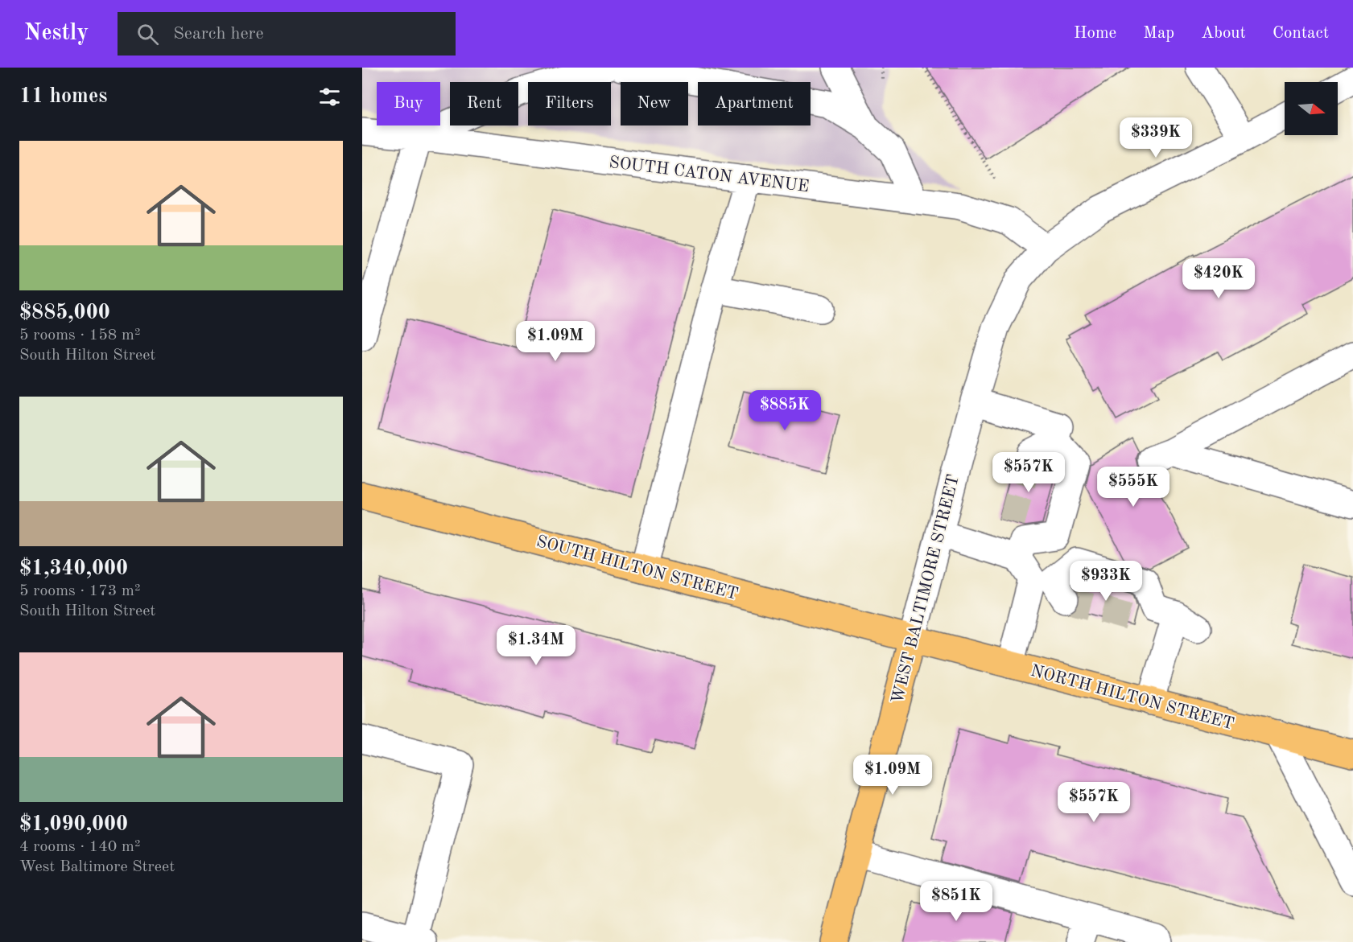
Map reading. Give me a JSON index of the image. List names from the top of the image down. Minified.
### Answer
{"streets":{"main road":["SOUTH HILTON STREET","WEST BALTIMORE STREET","NORTH HILTON STREET"],"street":["SOUTH CATON AVENUE"]},"crossings":[["SOUTH CATON AVENUE","WEST BALTIMORE STREET"],["SOUTH HILTON STREET","WEST BALTIMORE STREET"],["SOUTH HILTON STREET","NORTH HILTON STREET"],["WEST BALTIMORE STREET","NORTH HILTON STREET"]],"north":"right","page":{"header":"Nestly","search":"Search here","nav":["Home","Map","About","Contact"],"heading":"11 homes","chip":["Buy","Rent","Filters","New","Apartment"],"price":["$339K","$420K","$1.09M","$885K","$557K","$555K","$933K","$1.34M","$1.09M","$557K","$851K"],"list":[{"name":"$885,000","note":"5 rooms · 158 m² · South Hilton Street"},{"name":"$1,340,000","note":"5 rooms · 173 m² · South Hilton Street"},{"name":"$1,090,000","note":"4 rooms · 140 m² · West Baltimore Street"}]}}
